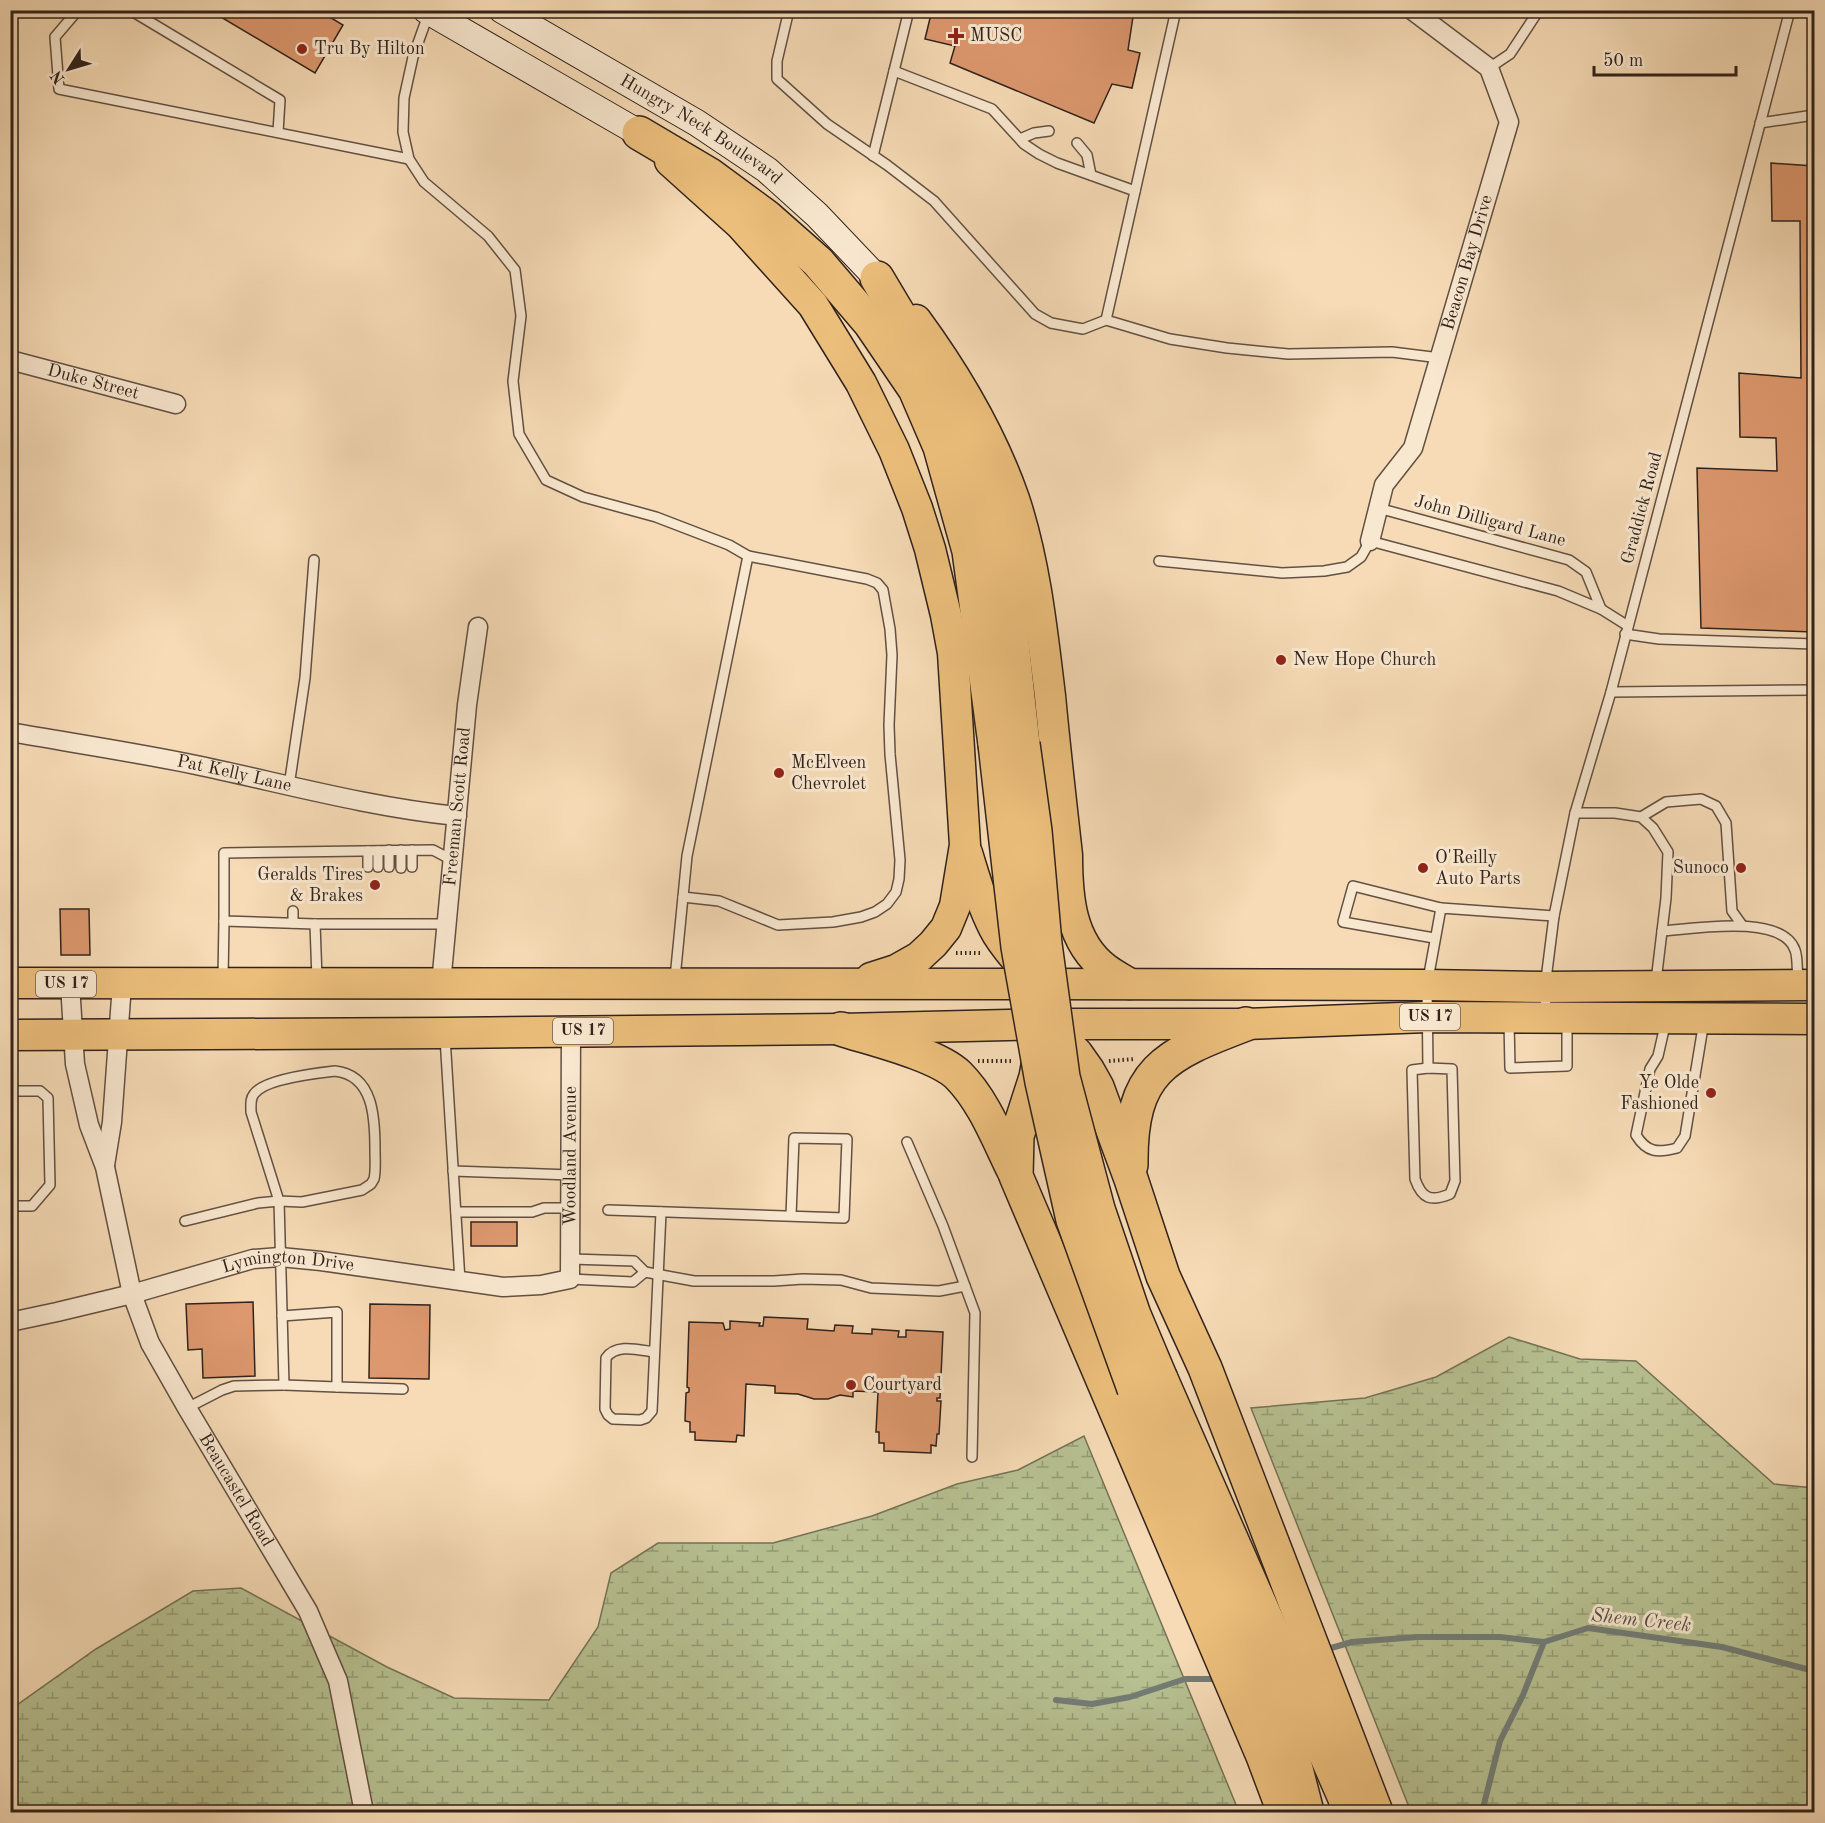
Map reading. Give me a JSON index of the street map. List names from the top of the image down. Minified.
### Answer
{"streets":{"highway":["US 17"],"main road":["Hungry Neck Boulevard"],"street":["Beacon Bay Drive","Duke Street","Pat Kelly Lane","Freeman Scott Road","Woodland Avenue","Lymington Drive","Beaucastel Road"],"lane":["Graddick Road","John Dilligard Lane"]},"crossings":[["Beacon Bay Drive","John Dilligard Lane"],["Graddick Road","US 17"],["Pat Kelly Lane","Freeman Scott Road"],["Freeman Scott Road","US 17"],["US 17","Woodland Avenue"],["US 17","Beaucastel Road"],["Woodland Avenue","Lymington Drive"],["Lymington Drive","Beaucastel Road"]],"water":["Shem Creek"],"places":{"health":["MUSC"],"other":["Tru By Hilton","New Hope Church","McElveen Chevrolet","O'Reilly Auto Parts","Sunoco","Geralds Tires & Brakes","Ye Olde Fashioned","Courtyard"]},"scale_bar":"50 m","north":"bottom left"}
